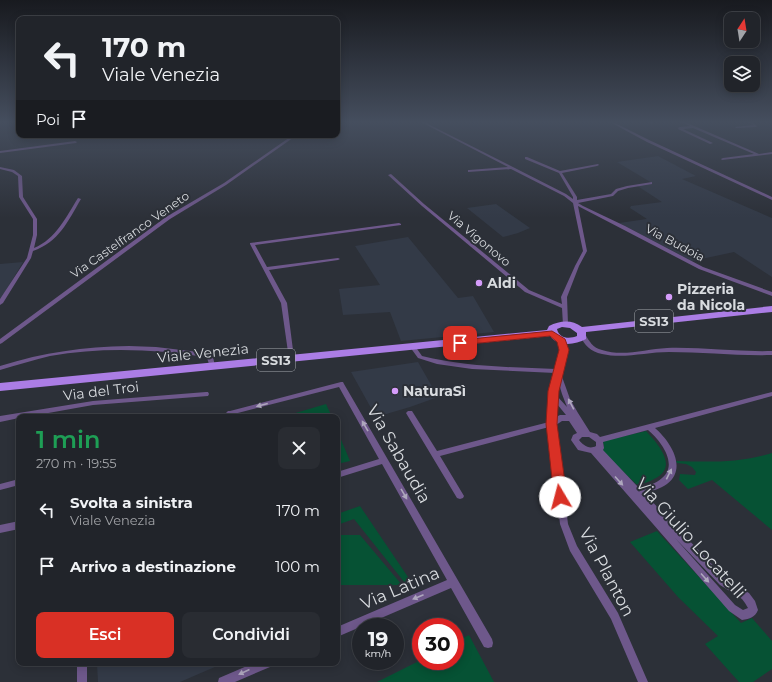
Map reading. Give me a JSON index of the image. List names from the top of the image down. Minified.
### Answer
{"streets":{"main road":["SS13","Viale Venezia"],"street":["Via Castelfranco Veneto","Via Vigonovo","Via Budoia","Via del Troi","Via Sabaudia","Via Giulio Locatelli","Via Planton","Via Latina"]},"crossings":[["Viale Venezia","Via Planton"],["Via Sabaudia","Via Latina"],["Via Giulio Locatelli","Via Planton"]],"one_way":["Via Latina"],"places":["Aldi","Pizzeria da Nicola","NaturaSì"],"north":"top","page":{"turn":["170 m","Viale Venezia"],"then":"Poi","heading":["1 min","270 m · 19:55"],"list":[{"name":"Svolta a sinistra","note":"Viale Venezia","value":"170 m"},{"name":"Arrivo a destinazione","value":"100 m"}],"buttons":["Esci","Condividi"],"speed":"19 km/h","limit":"30"}}
